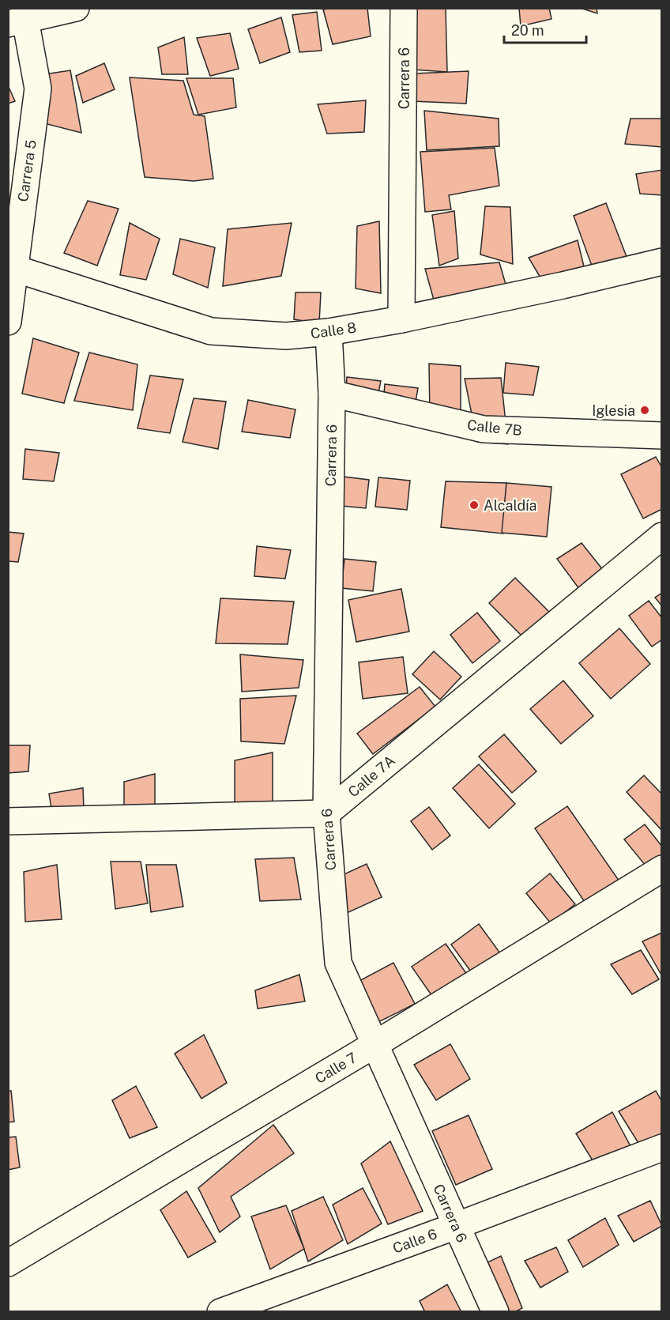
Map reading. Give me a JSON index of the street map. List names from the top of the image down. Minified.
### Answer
{"streets":{"street":["Carrera 6","Carrera 5","Calle 8","Calle 7B","Calle 7A","Calle 7","Calle 6"]},"crossings":[["Carrera 6","Calle 8"],["Carrera 6","Calle 7B"],["Carrera 6","Calle 7A"],["Carrera 6","Calle 7"],["Carrera 6","Calle 6"],["Carrera 5","Calle 8"]],"places":["Iglesia","Alcaldía"],"scale_bar":"20 m"}
